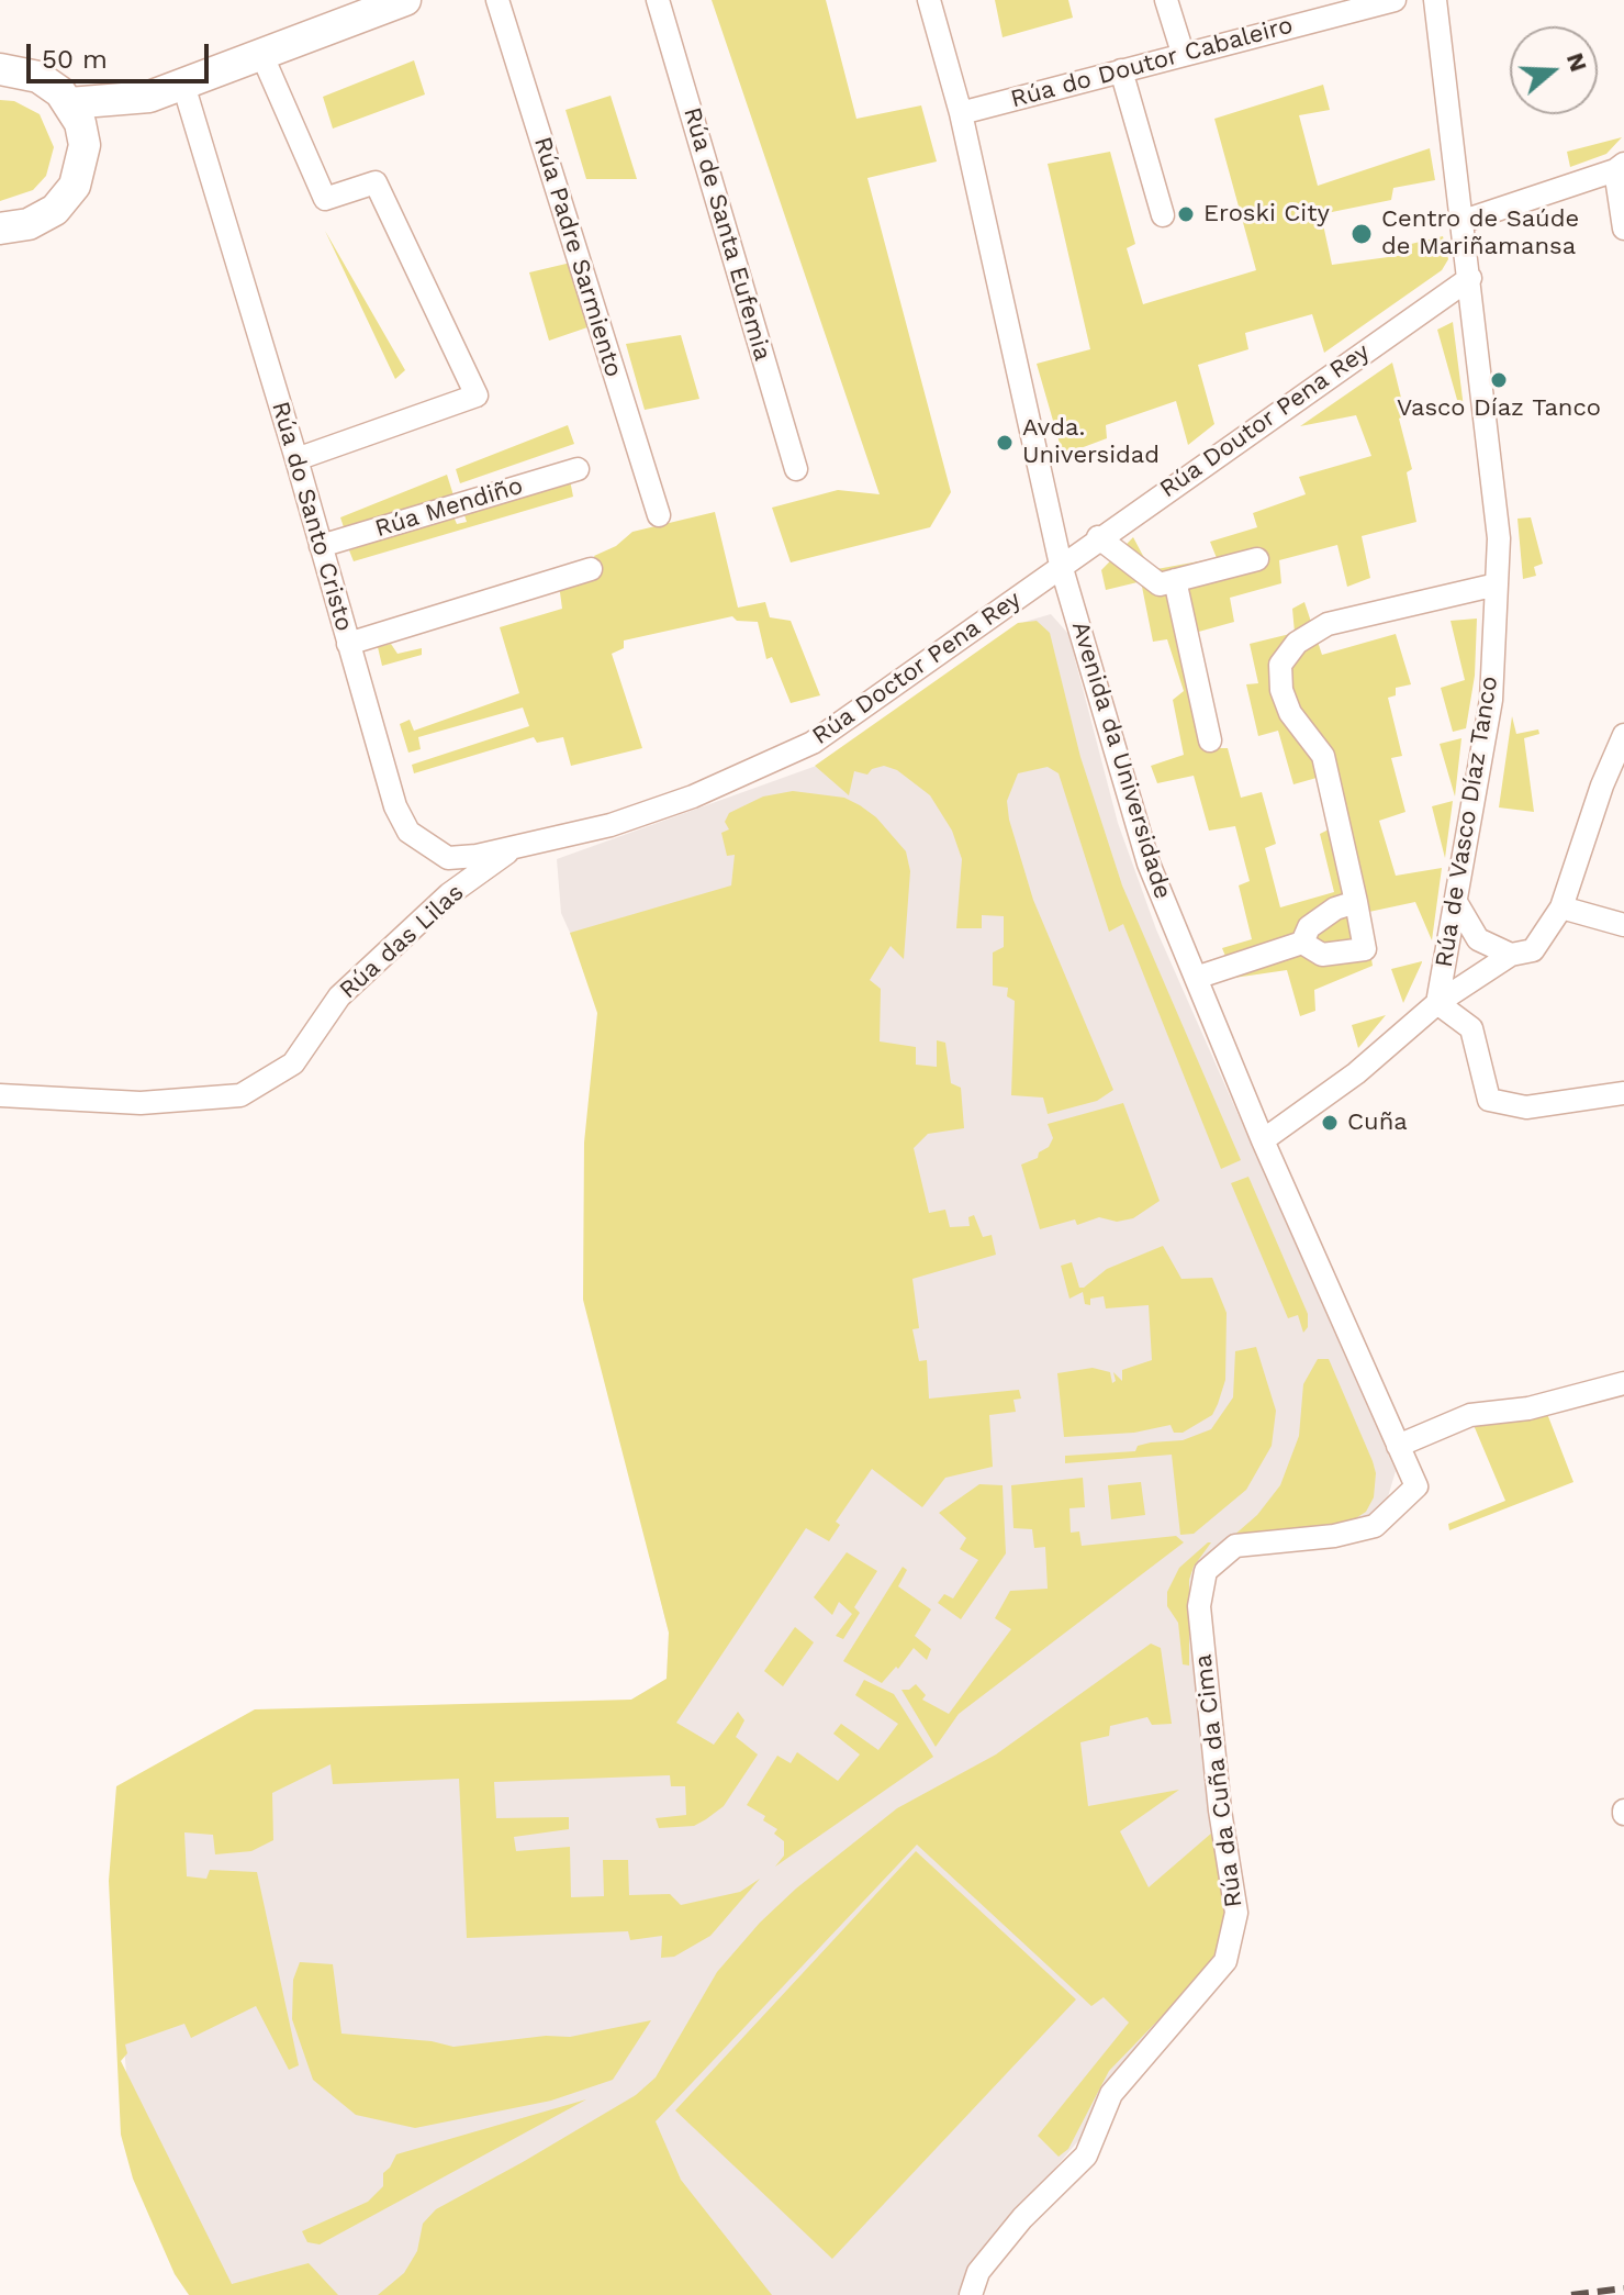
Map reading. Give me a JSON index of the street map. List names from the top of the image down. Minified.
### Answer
{"streets":{"street":["Rúa do Doutor Cabaleiro","Rúa de Santa Eufemia","Rúa Padre Sarmiento","Rúa Doutor Pena Rey","Rúa Mendiño","Rúa do Santo Cristo","Rúa Doctor Pena Rey","Avenida da Universidade","Rúa de Vasco Díaz Tanco","Rúa das Lilas","Rúa da Cuña da Cima"]},"crossings":[["Rúa do Doutor Cabaleiro","Avenida da Universidade"],["Rúa Doutor Pena Rey","Rúa Doctor Pena Rey"],["Rúa Doutor Pena Rey","Avenida da Universidade"],["Rúa Doutor Pena Rey","Rúa de Vasco Díaz Tanco"],["Rúa Mendiño","Rúa do Santo Cristo"],["Rúa do Santo Cristo","Rúa Doctor Pena Rey"],["Rúa do Santo Cristo","Rúa das Lilas"],["Rúa Doctor Pena Rey","Avenida da Universidade"],["Rúa Doctor Pena Rey","Rúa das Lilas"],["Avenida da Universidade","Rúa de Vasco Díaz Tanco"],["Avenida da Universidade","Rúa da Cuña da Cima"]],"places":["Eroski City","Centro de Saúde de Mariñamansa","Vasco Díaz Tanco","Avda. Universidad","Cuña"],"scale_bar":"50 m","north":"right"}
